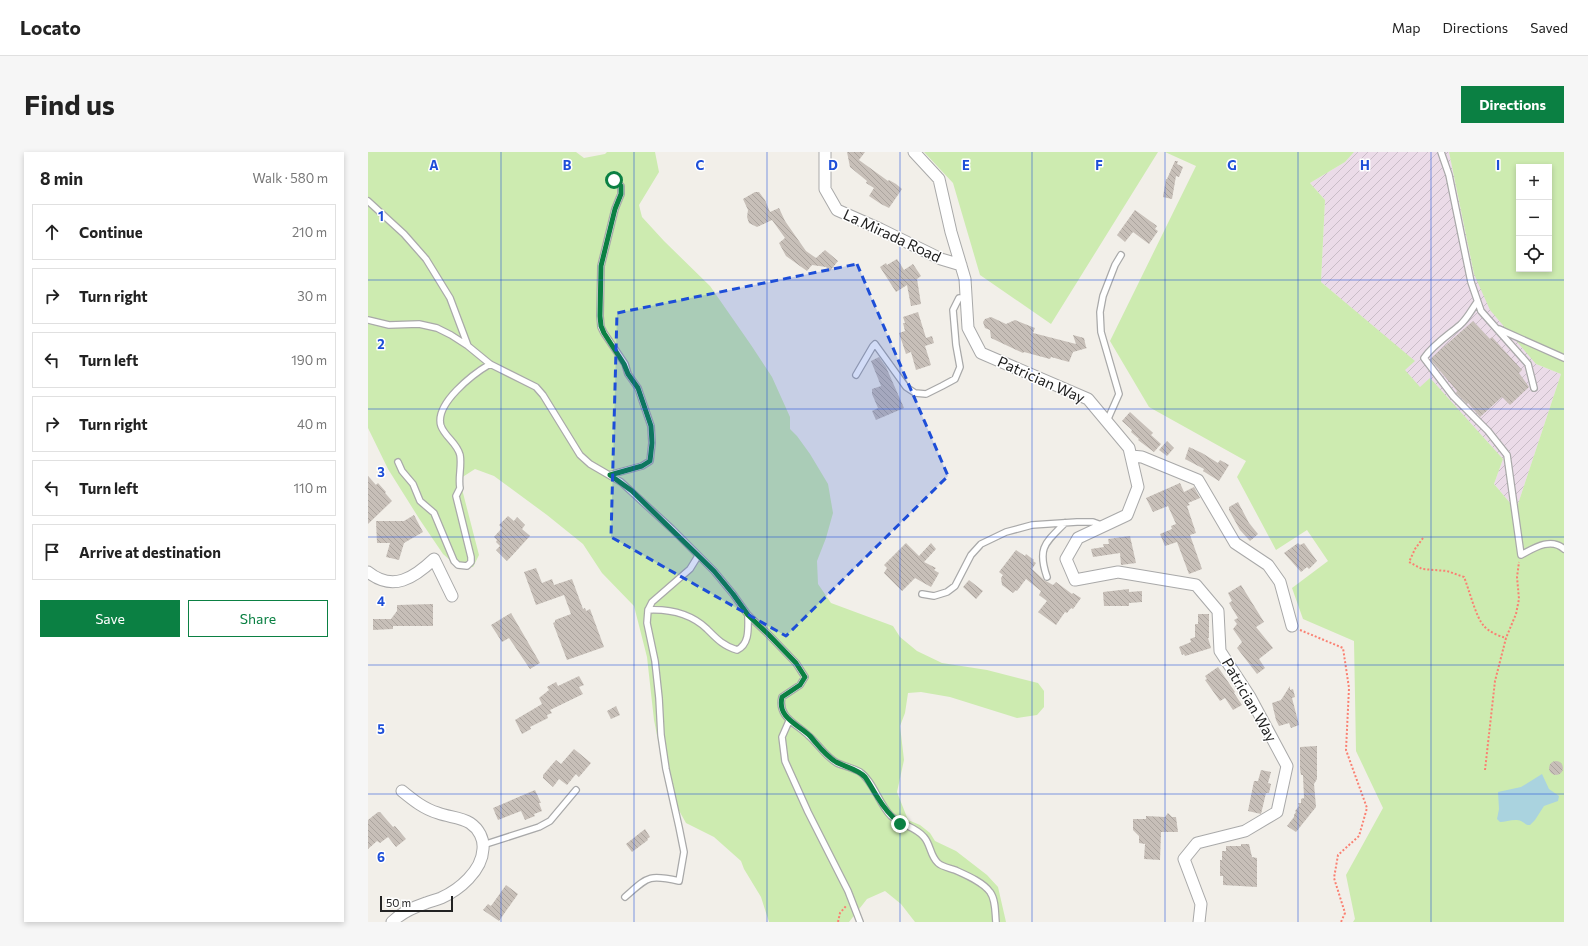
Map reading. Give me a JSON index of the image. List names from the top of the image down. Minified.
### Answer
{"streets":{"street":["La Mirada Road","Patrician Way"]},"crossings":[["La Mirada Road","Patrician Way"]],"scale_bar":"50 m","page":{"header":"Locato","nav":["Map","Directions","Saved"],"buttons":["Directions",["Save","Share"]],"title":"Find us","heading":["8 min","Walk · 580 m"],"map_buttons":["+","−"],"list":[["Continue","210 m"],["Turn right","30 m"],["Turn left","190 m"],["Turn right","40 m"],["Turn left","110 m"],"Arrive at destination"],"scale":"50 m"},"grid":{"columns":["A","B","C","D","E","F","G","H","I"],"rows":["1","2","3","4","5","6"]}}
